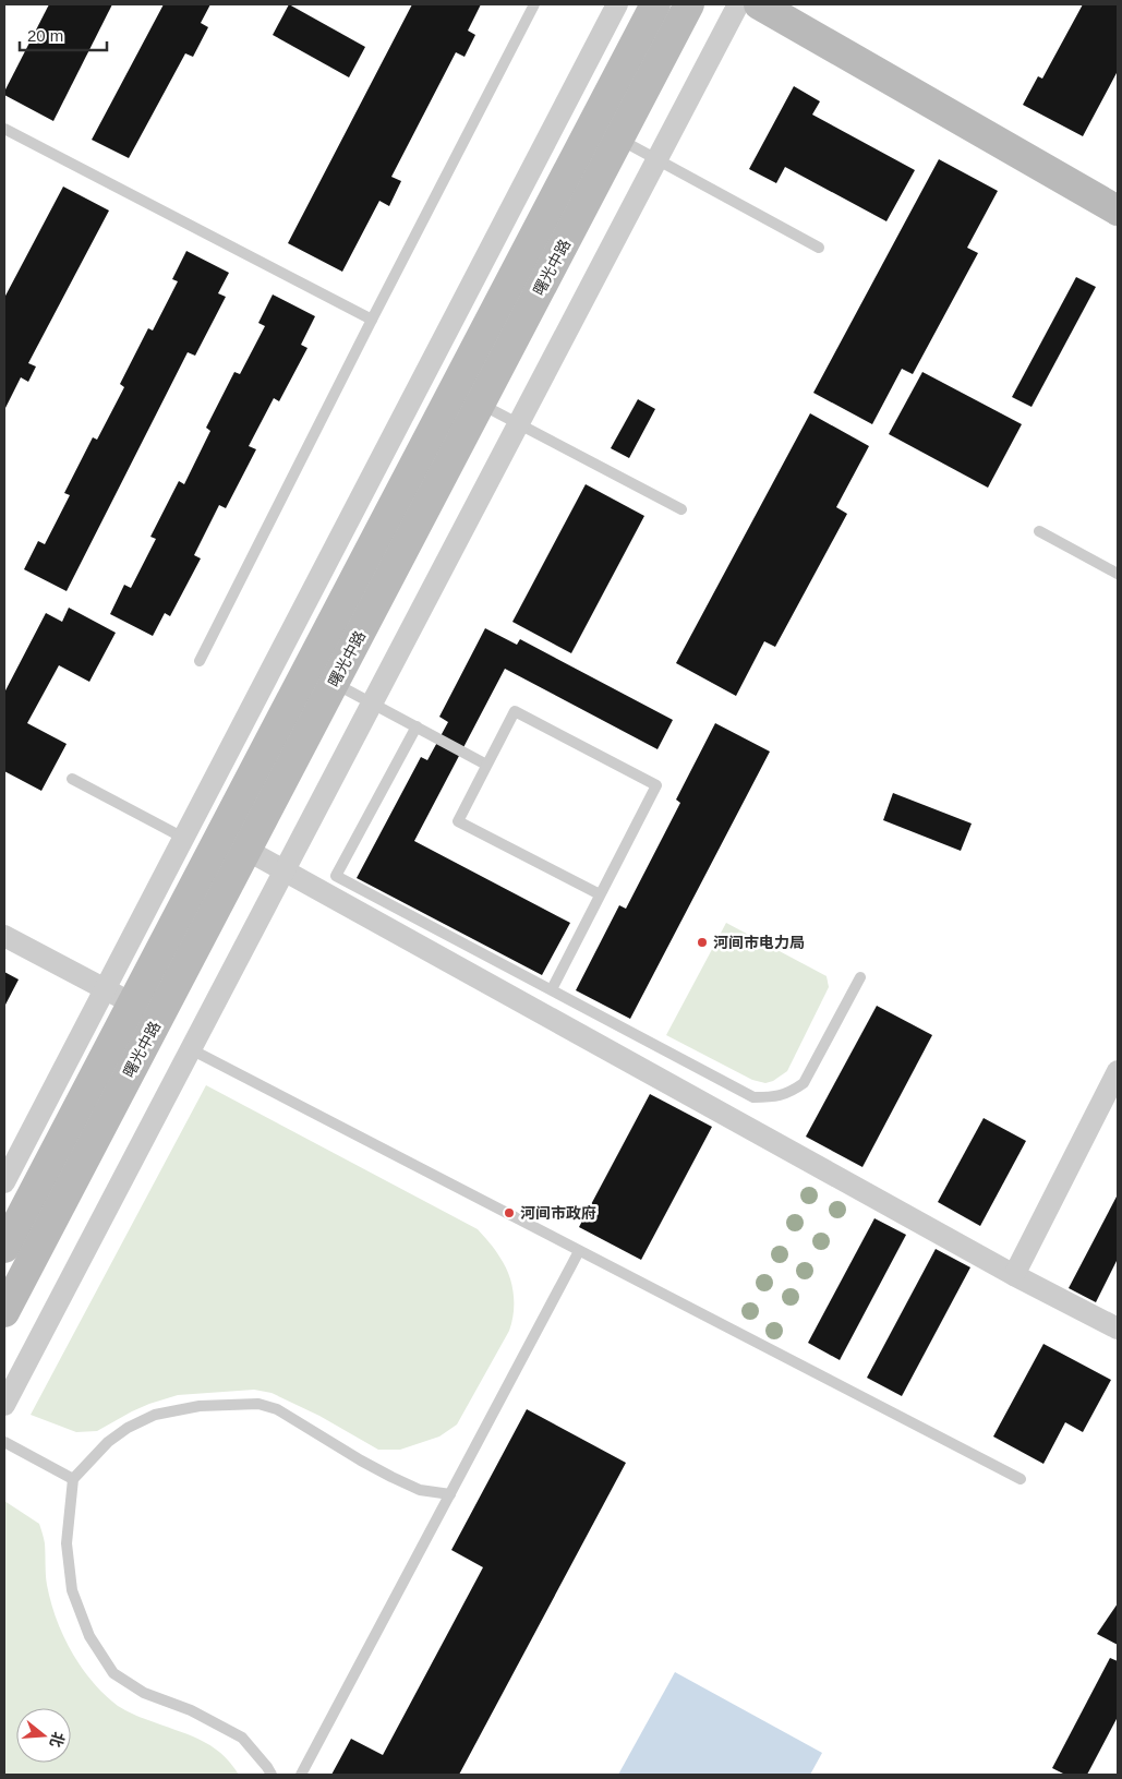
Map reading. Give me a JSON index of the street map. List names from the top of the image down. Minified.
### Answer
{"streets":{"main road":["曙光中路"]},"places":["河间市电力局","河间市政府"],"scale_bar":"20 m","north":"right"}
